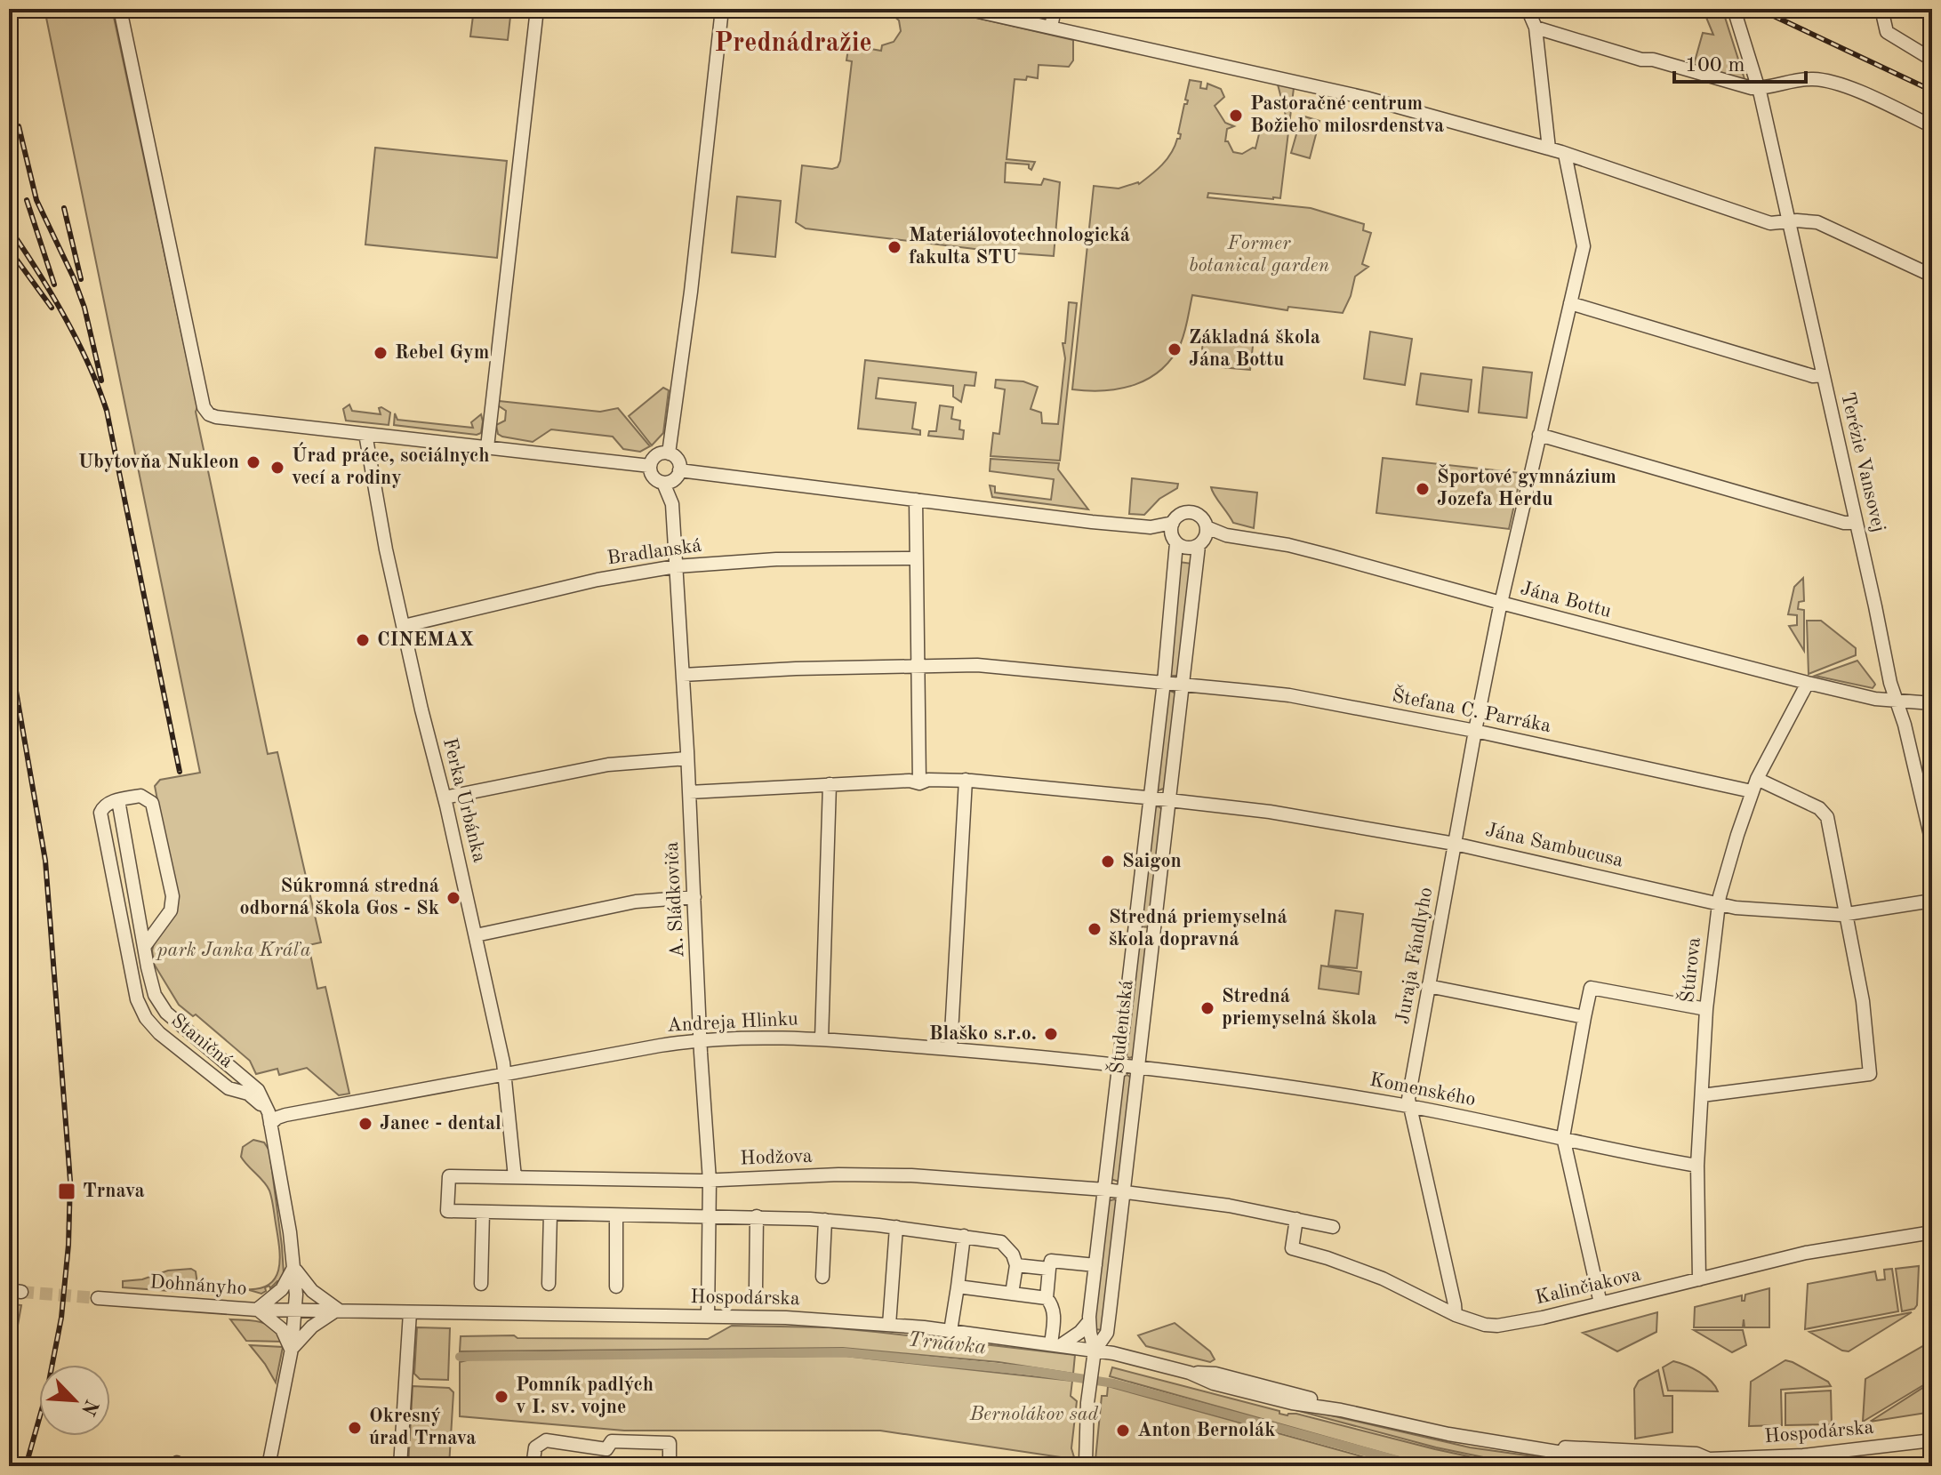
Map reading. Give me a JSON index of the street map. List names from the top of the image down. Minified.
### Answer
{"streets":{"street":["Terézie Vansovej","Bradlanská","Jána Bottu","Štefana C. Parráka","Ferka Urbánka","Jána Sambucusa","A. Sládkoviča","Juraja Fándlyho","Štúrova","Andreja Hlinku","Študentská","Staničná","Komenského","Hodžova","Dohnányho","Kalinčiakova","Hospodárska"]},"crossings":[["Terézie Vansovej","Jána Bottu"],["Bradlanská","Ferka Urbánka"],["Bradlanská","A. Sládkoviča"],["Jána Bottu","A. Sládkoviča"],["Jána Bottu","Juraja Fándlyho"],["Jána Bottu","Štúrova"],["Jána Bottu","Študentská"],["Štefana C. Parráka","Jána Sambucusa"],["Štefana C. Parráka","A. Sládkoviča"],["Štefana C. Parráka","Juraja Fándlyho"],["Štefana C. Parráka","Štúrova"],["Štefana C. Parráka","Študentská"],["Ferka Urbánka","Andreja Hlinku"],["Ferka Urbánka","Hodžova"],["Jána Sambucusa","A. Sládkoviča"],["Jána Sambucusa","Juraja Fándlyho"],["Jána Sambucusa","Štúrova"],["Jána Sambucusa","Študentská"],["A. Sládkoviča","Andreja Hlinku"],["A. Sládkoviča","Hodžova"],["A. Sládkoviča","Hospodárska"],["Juraja Fándlyho","Komenského"],["Juraja Fándlyho","Kalinčiakova"],["Štúrova","Komenského"],["Štúrova","Kalinčiakova"],["Andreja Hlinku","Študentská"],["Andreja Hlinku","Staničná"],["Andreja Hlinku","Komenského"],["Študentská","Komenského"],["Študentská","Hodžova"],["Študentská","Hospodárska"],["Dohnányho","Hospodárska"]],"districts":["Prednádražie"],"water":["Trnávka"],"parks":["Former botanical garden","park Janka Kráľa","Bernolákov sad"],"places":{"other":["Pastoračné centrum Božieho milosrdenstva","Materiálovotechnologická fakulta STU","Základná škola Jána Bottu","Rebel Gym","Ubytovňa Nukleon","Úrad práce, sociálnych vecí a rodiny","Športové gymnázium Jozefa Herdu","CINEMAX","Saigon","Súkromná stredná odborná škola Gos - Sk","Stredná priemyselná škola dopravná","Stredná priemyselná škola","Blaško s.r.o.","Janec - dental","Pomník padlých v I. sv. vojne","Okresný úrad Trnava","Anton Bernolák"],"transit":["Trnava"]},"scale_bar":"100 m","north":"bottom right"}
